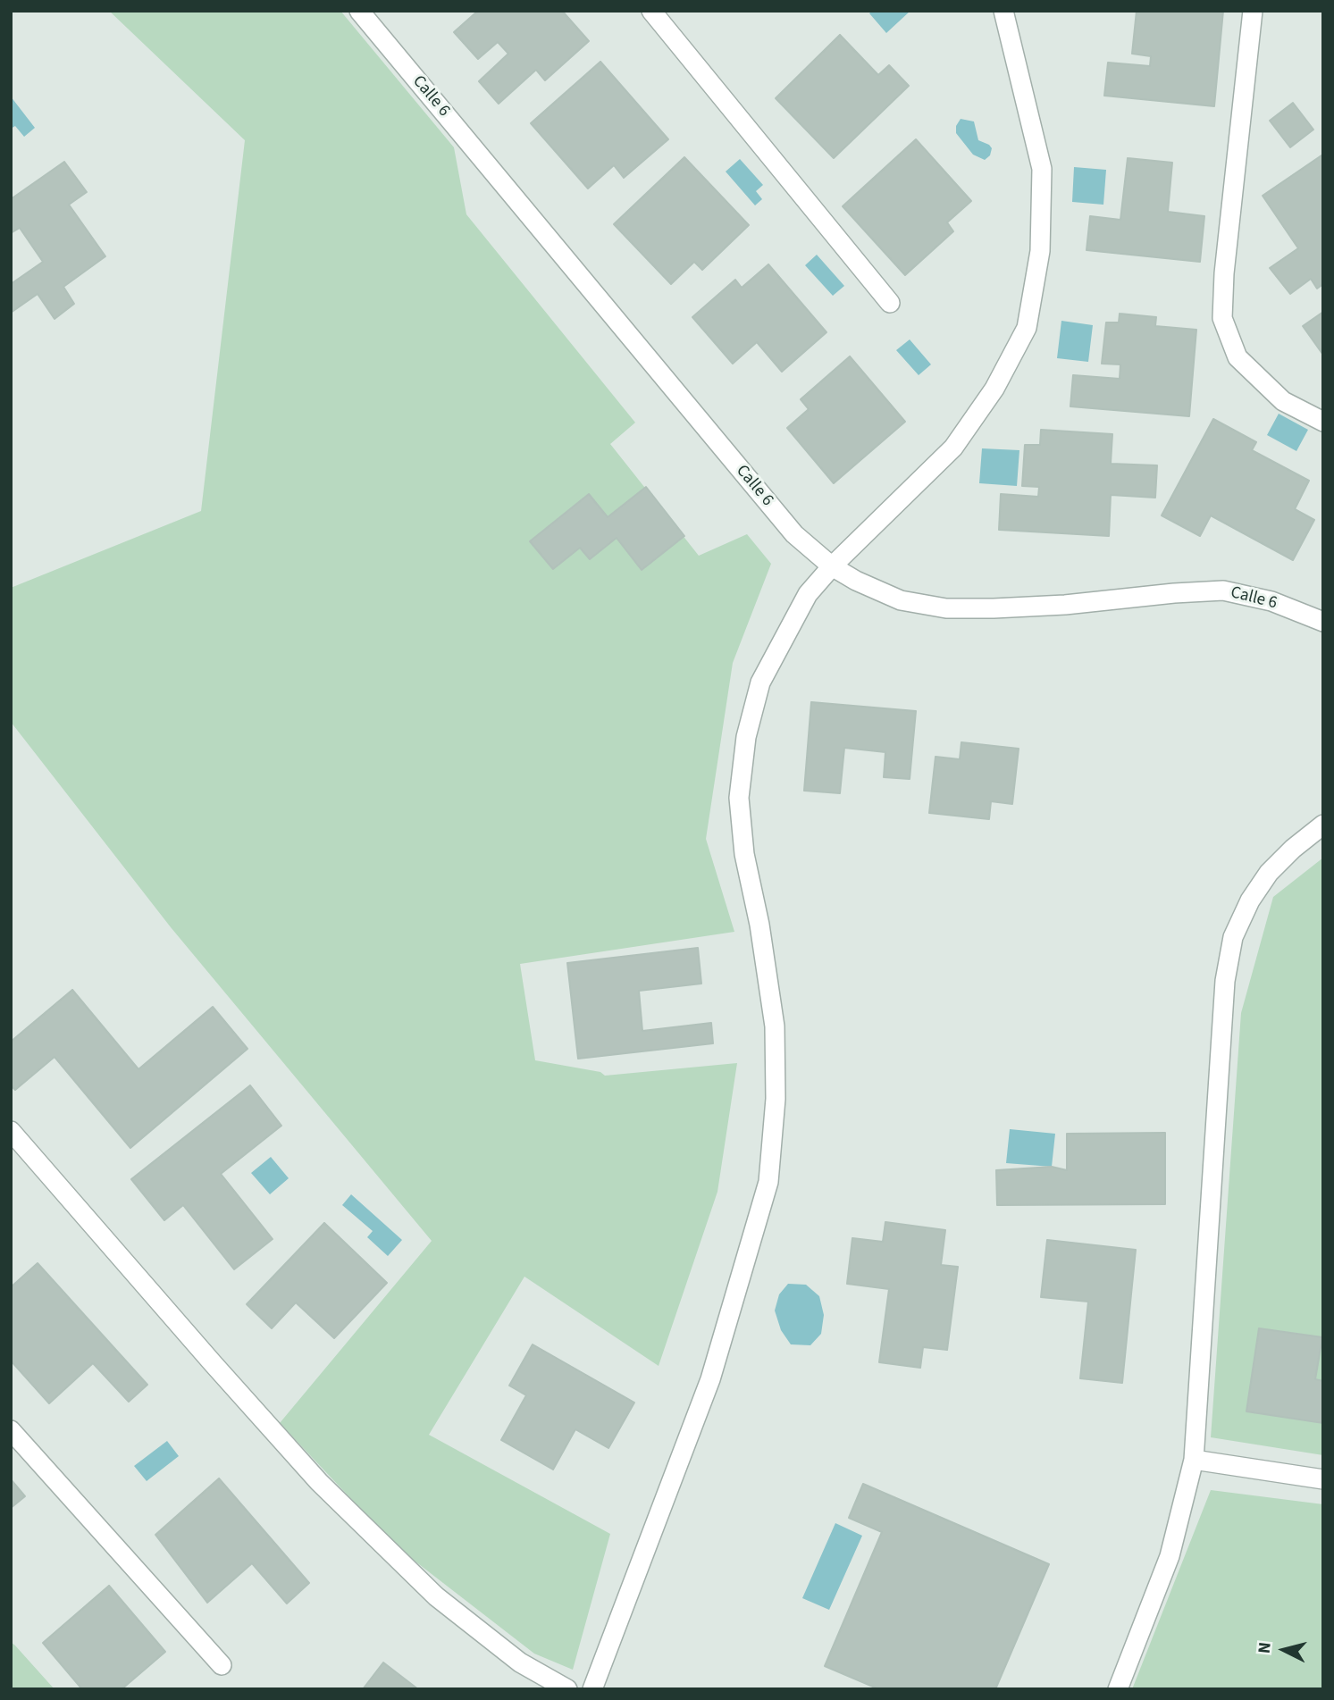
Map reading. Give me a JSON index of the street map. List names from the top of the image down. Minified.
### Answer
{"streets":{"street":["Calle 6"]},"north":"left"}
